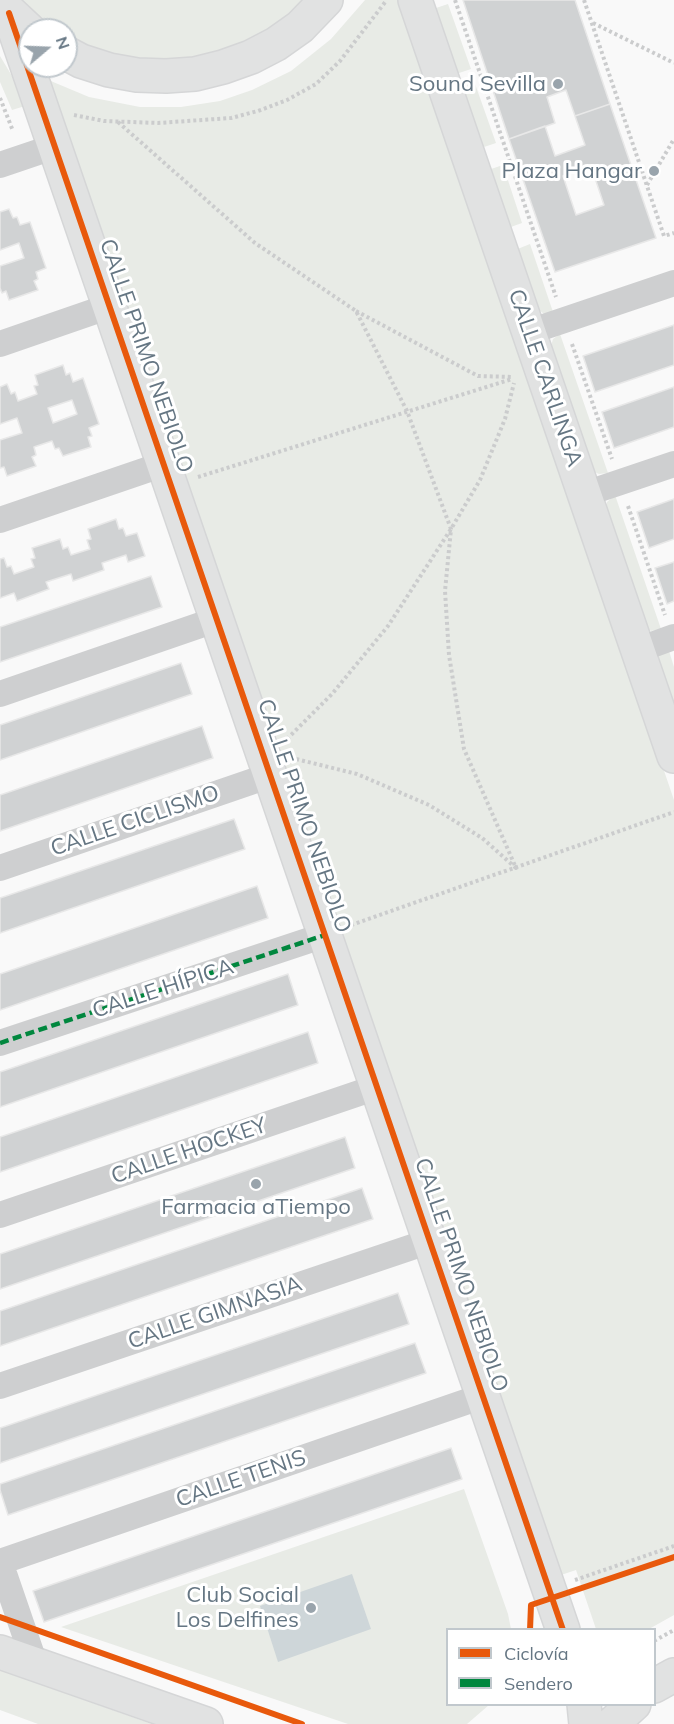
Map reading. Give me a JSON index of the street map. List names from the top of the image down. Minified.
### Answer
{"streets":{"street":["CALLE PRIMO NEBIOLO","CALLE CARLINGA","CALLE CICLISMO","CALLE HÍPICA","CALLE HOCKEY","CALLE GIMNASIA","CALLE TENIS"]},"crossings":[["CALLE PRIMO NEBIOLO","CALLE CICLISMO"],["CALLE PRIMO NEBIOLO","CALLE HÍPICA"],["CALLE PRIMO NEBIOLO","CALLE HOCKEY"],["CALLE PRIMO NEBIOLO","CALLE GIMNASIA"],["CALLE PRIMO NEBIOLO","CALLE TENIS"]],"places":["Sound Sevilla","Plaza Hangar","Farmacia aTiempo","Club Social Los Delfines"],"legend":["Ciclovía","Sendero"],"north":"right"}
